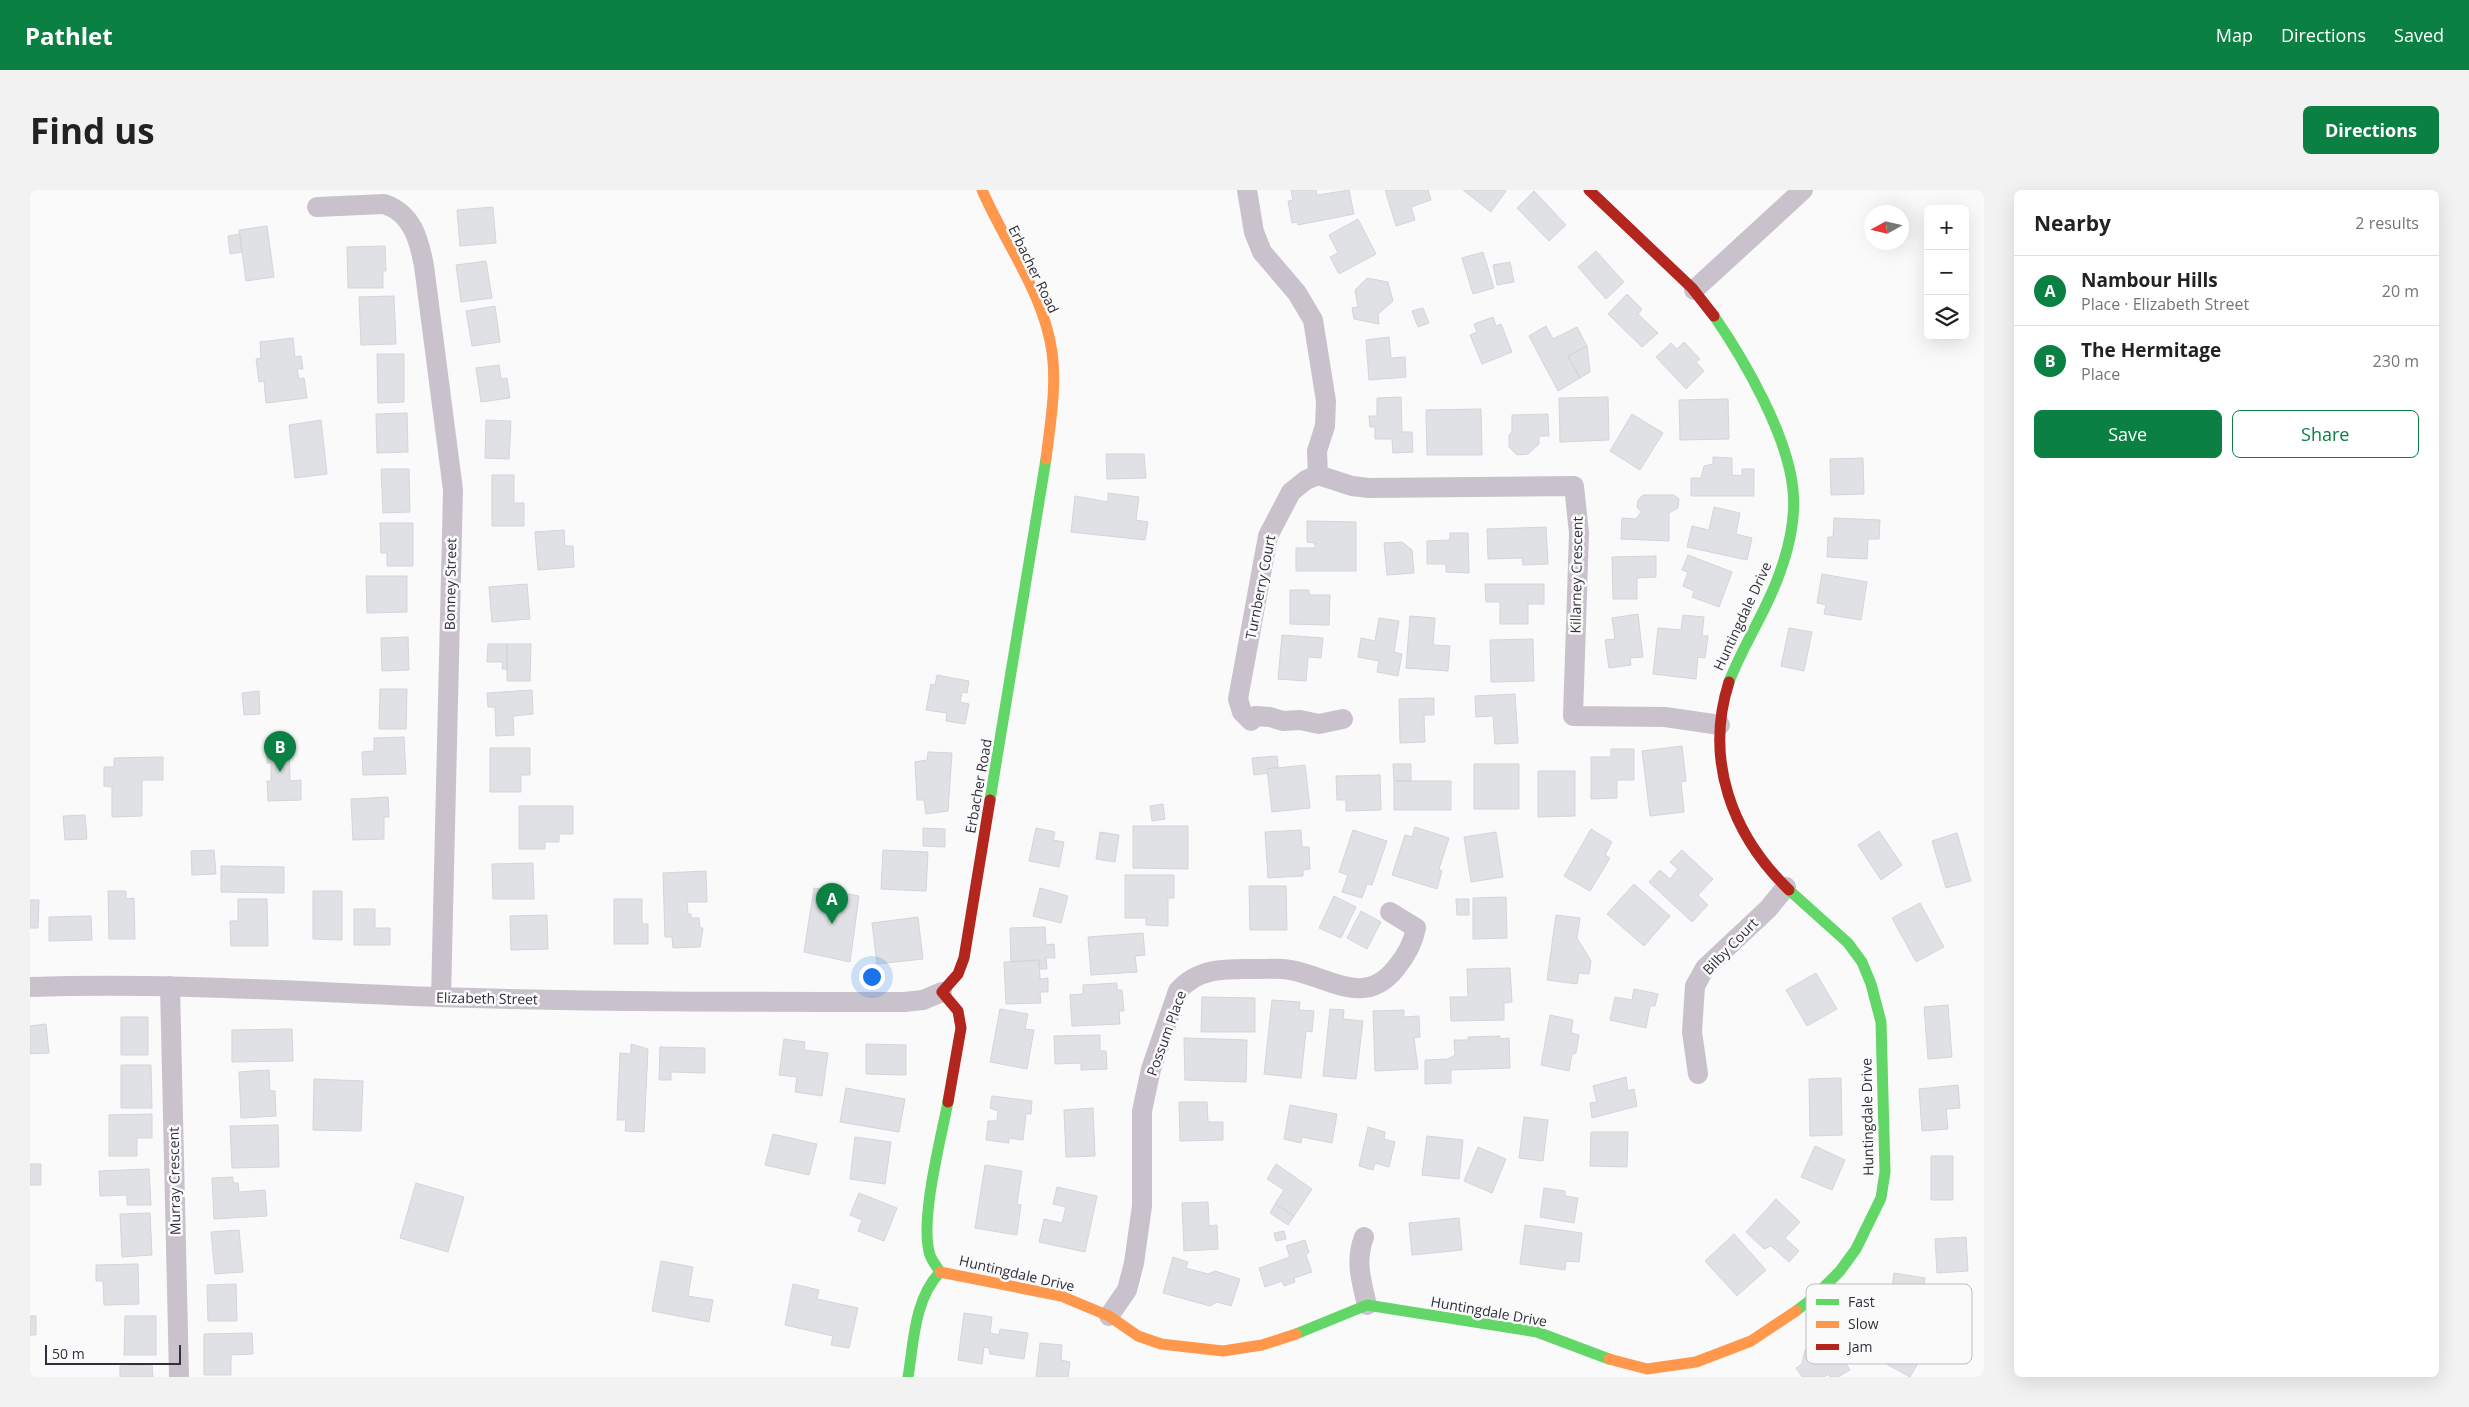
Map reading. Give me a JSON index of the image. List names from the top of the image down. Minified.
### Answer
{"streets":{"street":["Erbacher Road","Killarney Crescent","Bonney Street","Turnberry Court","Huntingdale Drive","Bilby Court","Elizabeth Street","Possum Place","Murray Crescent"]},"crossings":[["Erbacher Road","Elizabeth Street"],["Killarney Crescent","Turnberry Court"],["Killarney Crescent","Huntingdale Drive"],["Bonney Street","Elizabeth Street"],["Huntingdale Drive","Bilby Court"],["Huntingdale Drive","Possum Place"],["Elizabeth Street","Murray Crescent"]],"legend":["Fast","Slow","Jam"],"scale_bar":"50 m","north":"left","page":{"header":"Pathlet","nav":["Map","Directions","Saved"],"buttons":["Directions",["Save","Share"]],"title":"Find us","heading":["Nearby","2 results"],"map_buttons":["+","−"],"list":[{"mark":"A","name":"Nambour Hills","note":"Place · Elizabeth Street","value":"20 m"},{"mark":"B","name":"The Hermitage","note":"Place","value":"230 m"}],"pins":["B","A"],"scale":"50 m"}}
